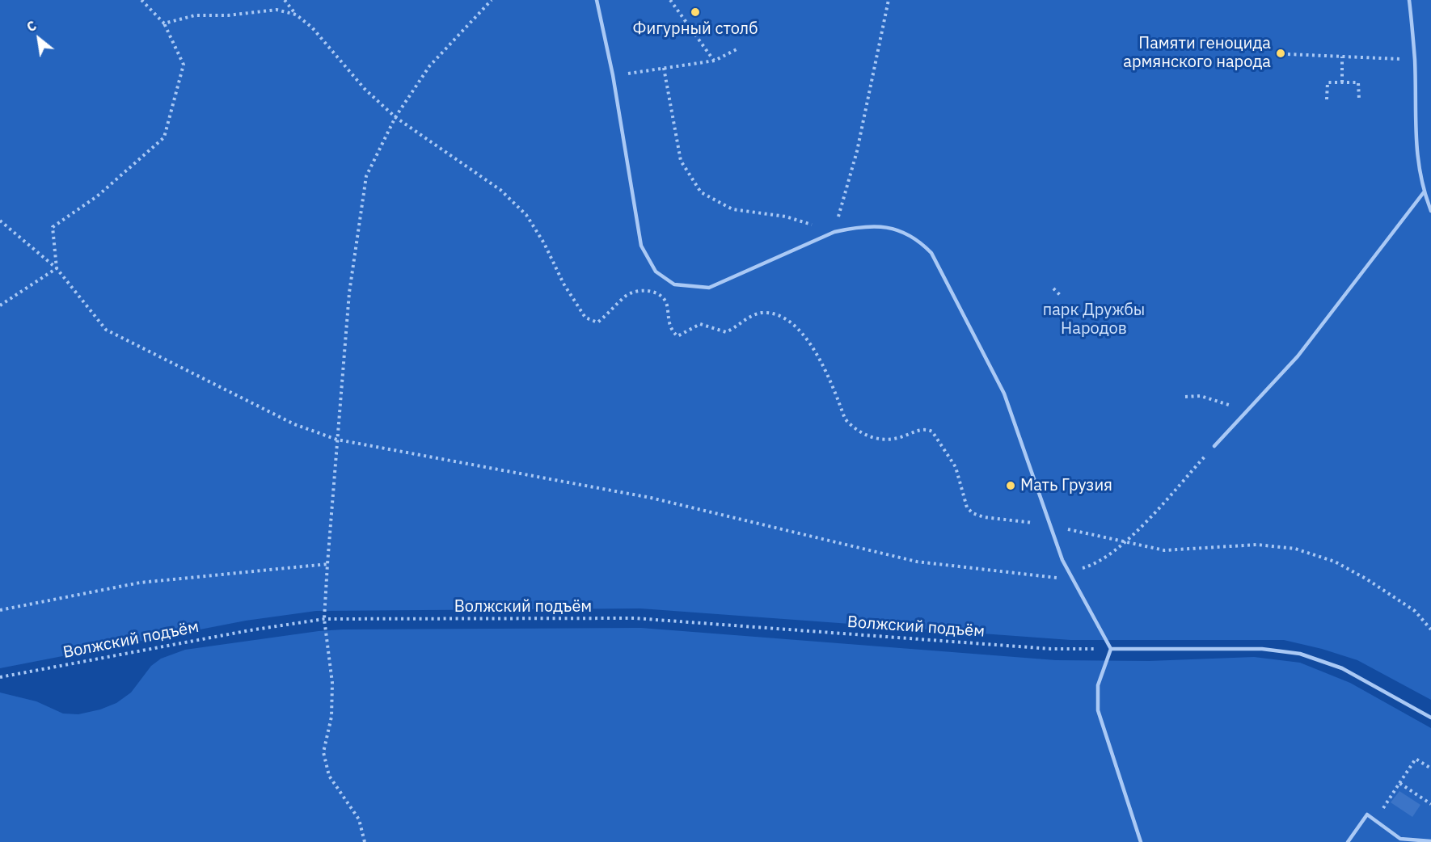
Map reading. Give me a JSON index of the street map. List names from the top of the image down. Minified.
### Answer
{"streets":{"path":["Волжский подъём"]},"parks":["парк Дружбы Народов"],"places":["Фигурный столб","Памяти геноцида армянского народа","Мать Грузия"],"north":"top left"}
